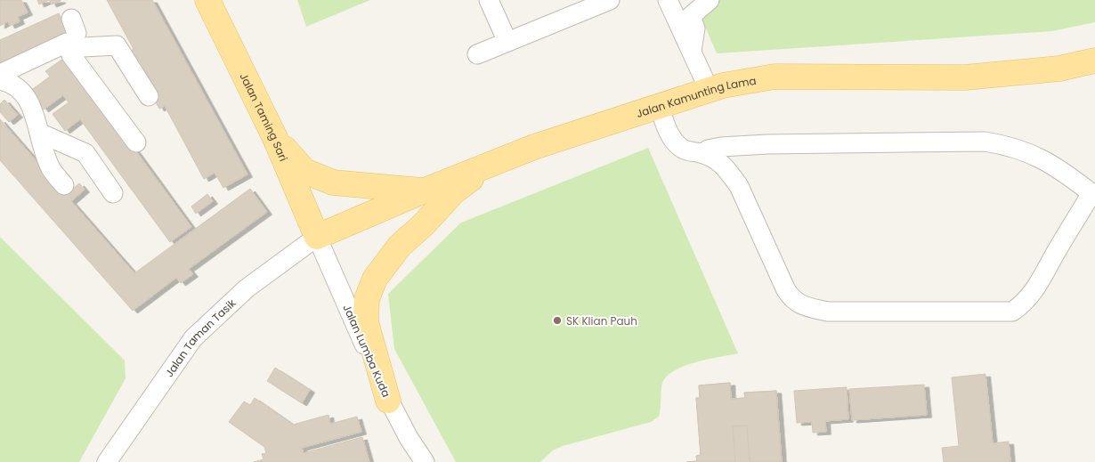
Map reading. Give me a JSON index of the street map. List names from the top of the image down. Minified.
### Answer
{"streets":{"main road":["Jalan Kamunting Lama","Jalan Taming Sari"],"street":["Jalan Taman Tasik","Jalan Lumba Kuda"]},"crossings":[["Jalan Kamunting Lama","Jalan Taming Sari"],["Jalan Kamunting Lama","Jalan Taman Tasik"],["Jalan Kamunting Lama","Jalan Lumba Kuda"],["Jalan Taming Sari","Jalan Taman Tasik"],["Jalan Taming Sari","Jalan Lumba Kuda"],["Jalan Taman Tasik","Jalan Lumba Kuda"]],"places":["SK Klian Pauh"]}
